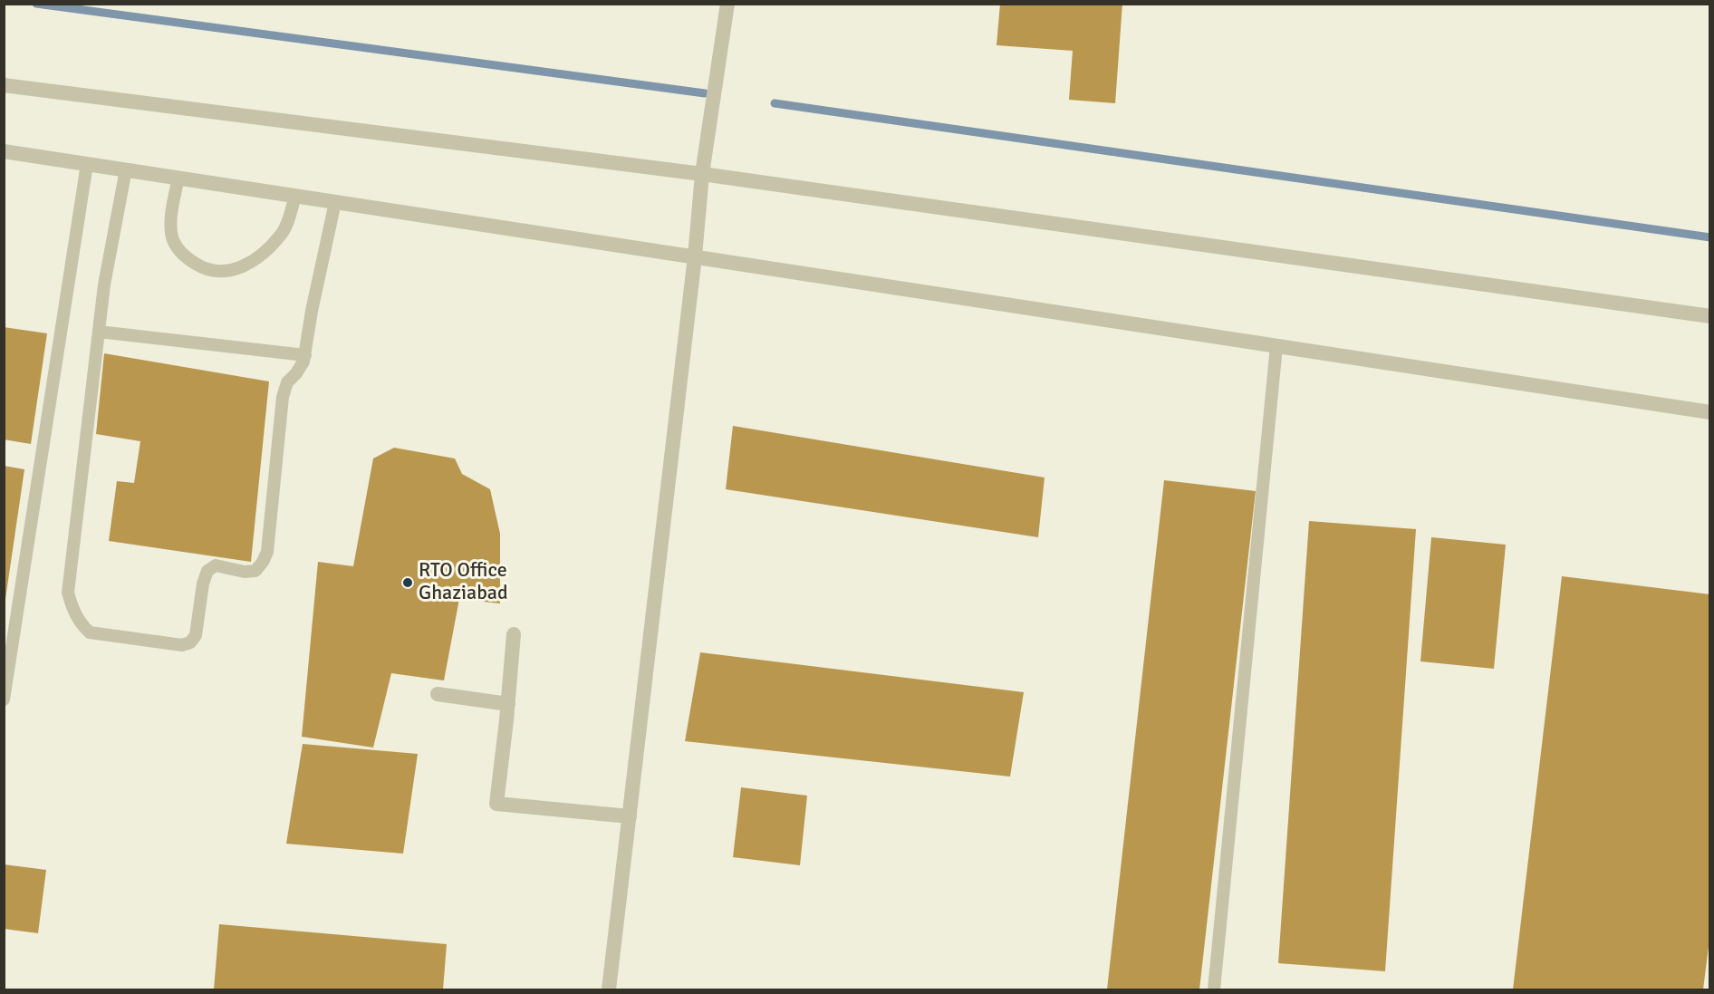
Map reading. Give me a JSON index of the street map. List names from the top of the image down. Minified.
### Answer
{"places":["RTO Office Ghaziabad"]}
